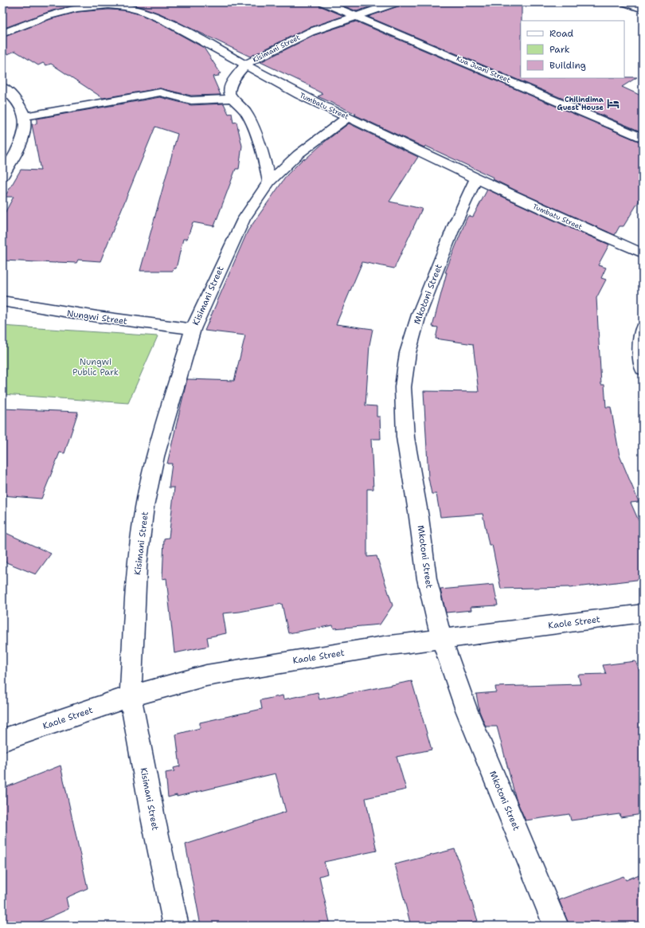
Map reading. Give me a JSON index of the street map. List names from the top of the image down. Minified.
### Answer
{"streets":{"street":["Kisimani Street","Kua Juani Street","Tumbatu Street","Mkotoni Street","Nungwi Street","Kaole Street"]},"crossings":[["Kisimani Street","Kua Juani Street"],["Kisimani Street","Tumbatu Street"],["Kisimani Street","Nungwi Street"],["Kisimani Street","Kaole Street"],["Tumbatu Street","Mkotoni Street"],["Mkotoni Street","Kaole Street"]],"parks":["Nungwi Public Park"],"places":{"hotel":["Chilindima Guest House"]},"legend":["Road","Park","Building"]}
